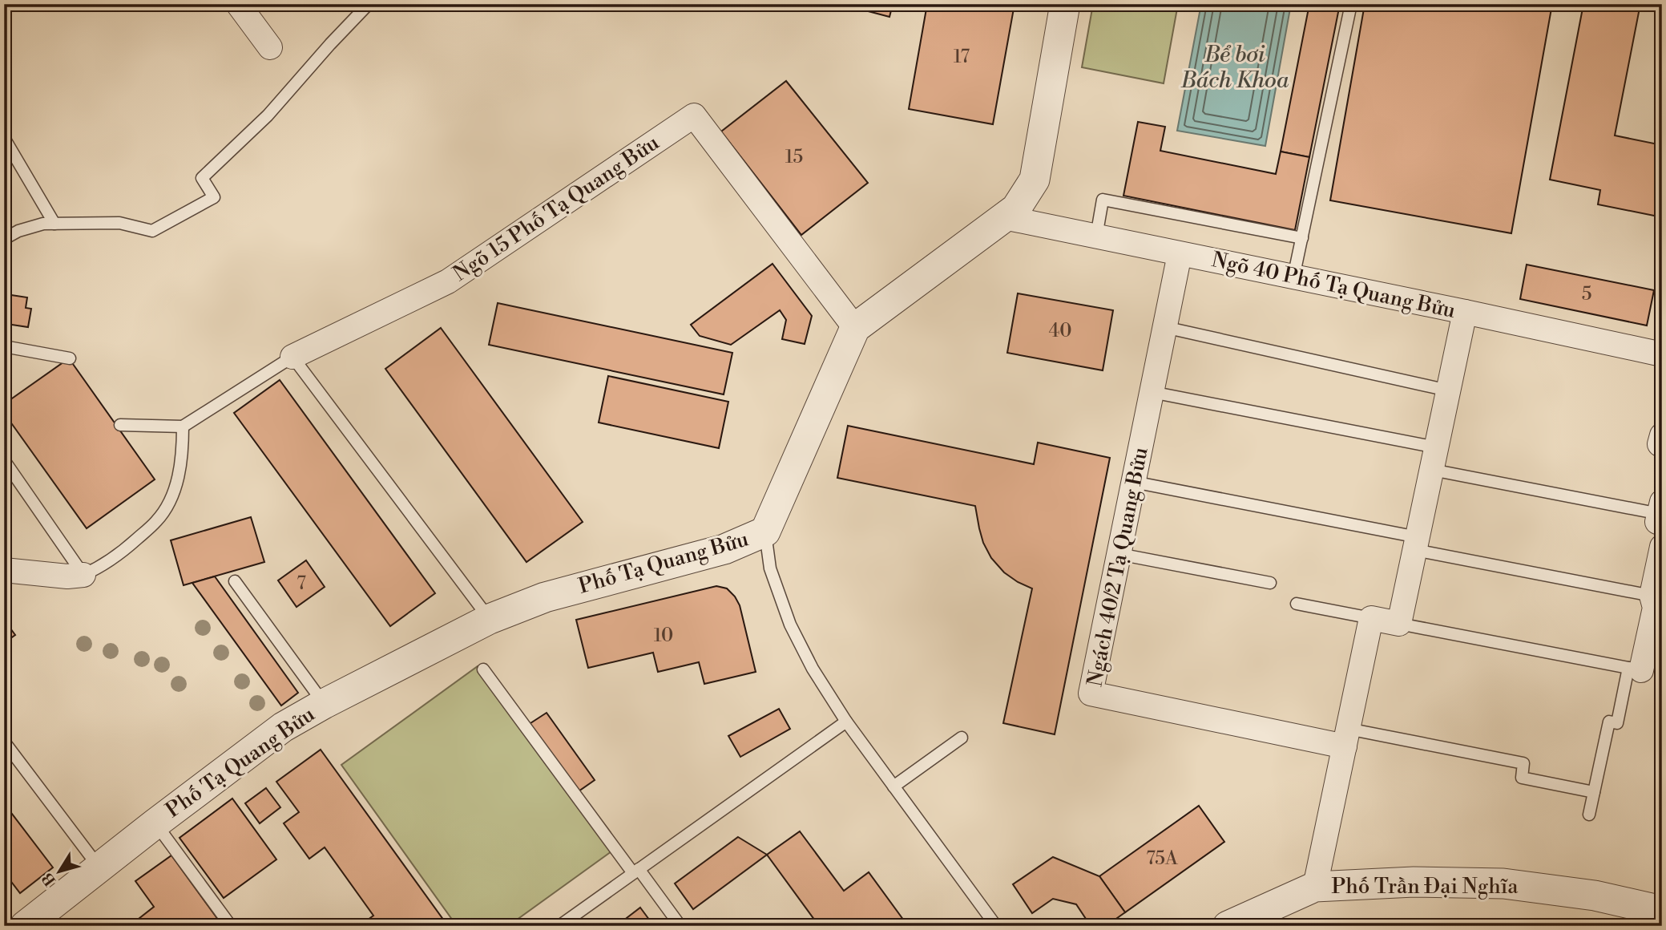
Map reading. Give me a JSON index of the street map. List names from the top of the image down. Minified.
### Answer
{"streets":{"street":["Ngõ 15 Phố Tạ Quang Bửu","Ngõ 40 Phố Tạ Quang Bửu","Phố Tạ Quang Bửu","Ngách 40/2 Tạ Quang Bửu","Phố Trần Đại Nghĩa"]},"crossings":[["Ngõ 15 Phố Tạ Quang Bửu","Phố Tạ Quang Bửu"],["Ngõ 40 Phố Tạ Quang Bửu","Phố Tạ Quang Bửu"],["Ngõ 40 Phố Tạ Quang Bửu","Ngách 40/2 Tạ Quang Bửu"]],"water":["Bể bơi Bách Khoa"],"house_numbers":["17","15","5","40","7","10","75A"],"north":"bottom left"}
